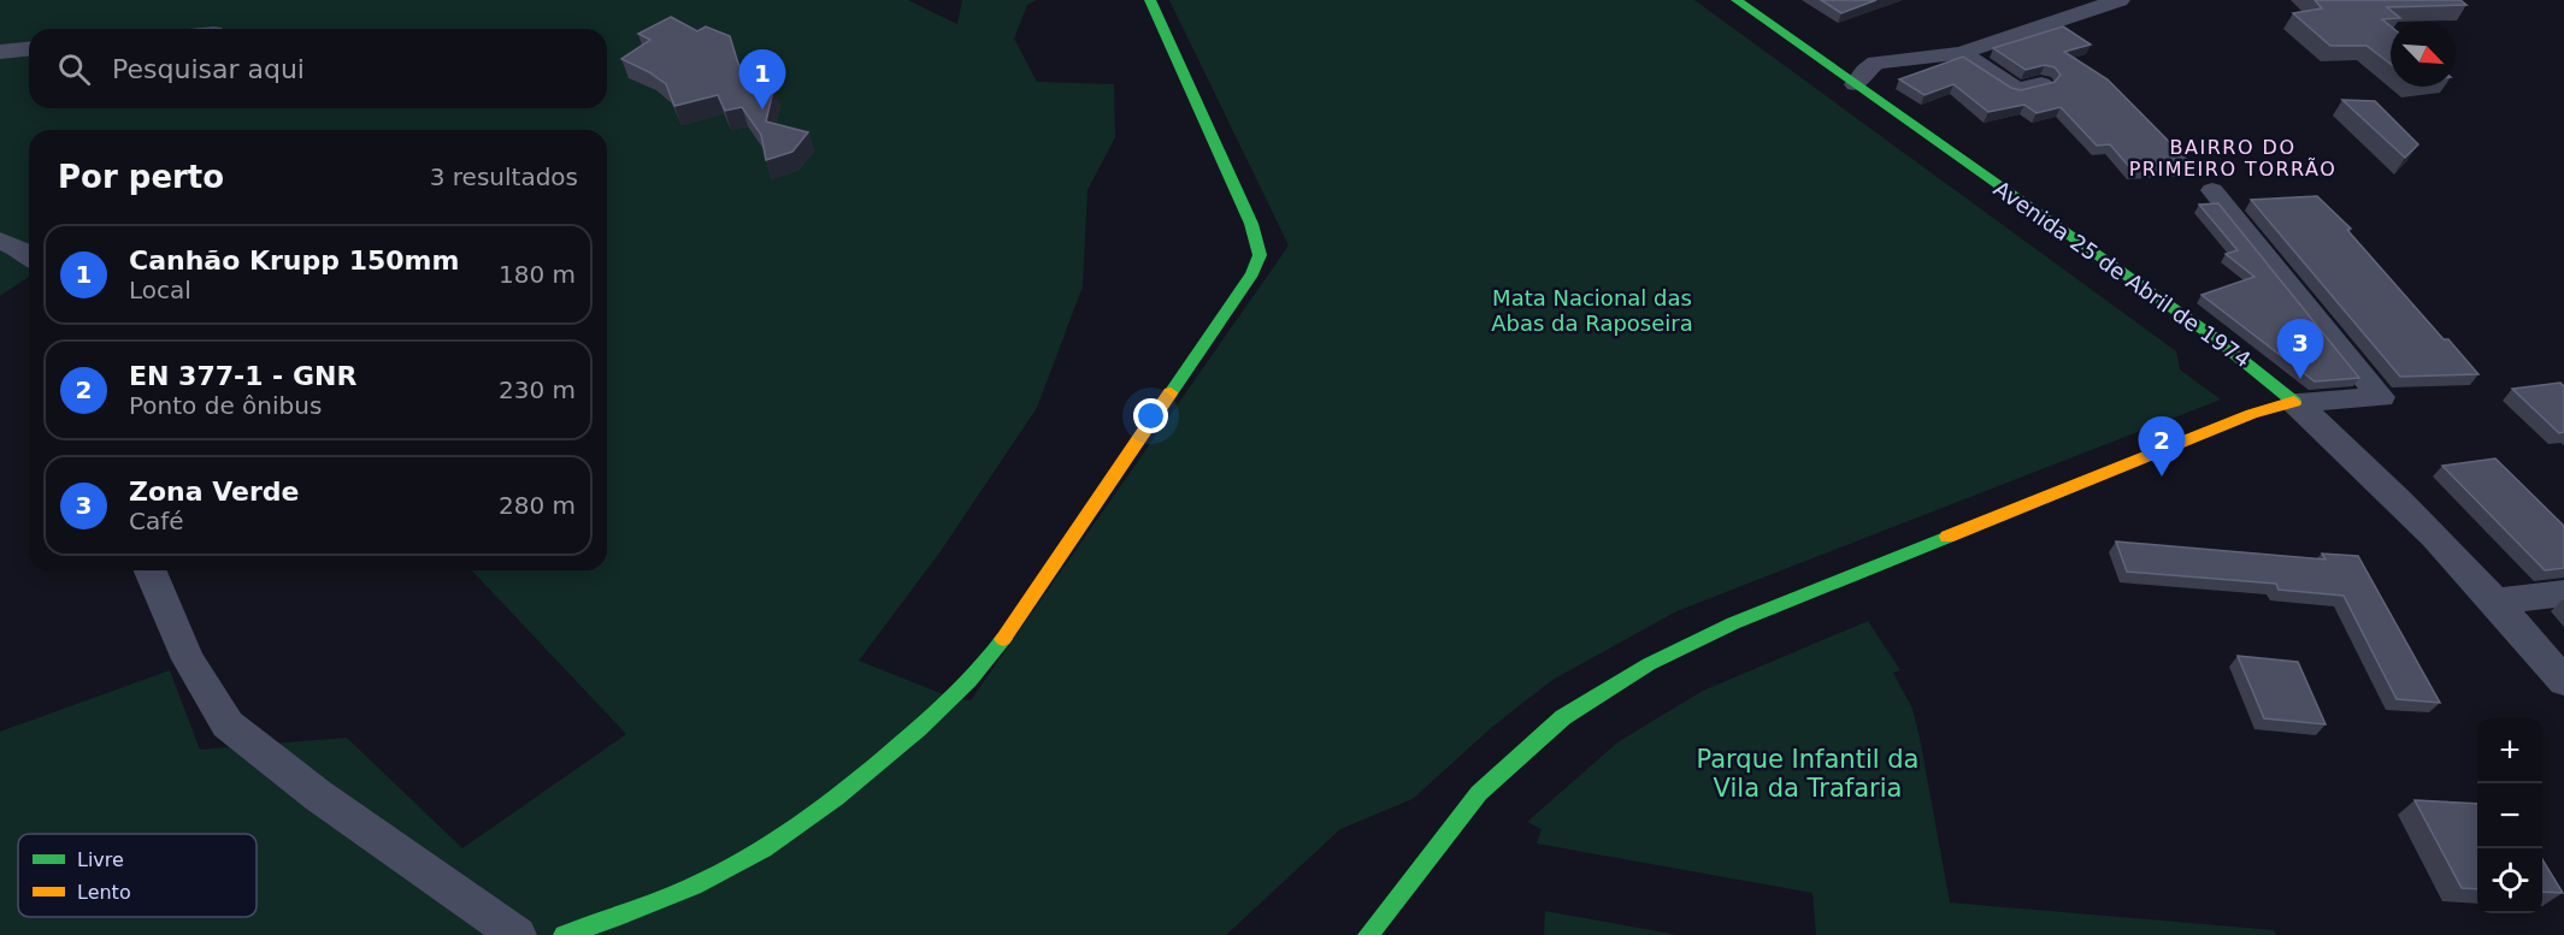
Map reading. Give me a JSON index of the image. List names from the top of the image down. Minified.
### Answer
{"streets":{"main road":["Avenida 25 de Abril de 1974"]},"districts":["BAIRRO DO PRIMEIRO TORRÃO"],"parks":["Mata Nacional das Abas da Raposeira","Parque Infantil da Vila da Trafaria"],"legend":["Livre","Lento"],"north":"bottom right","page":{"search":"Pesquisar aqui","pins":["1","3","2"],"heading":["Por perto","3 resultados"],"list":[{"mark":"1","name":"Canhão Krupp 150mm","note":"Local","value":"180 m"},{"mark":"2","name":"EN 377-1 - GNR","note":"Ponto de ônibus","value":"230 m"},{"mark":"3","name":"Zona Verde","note":"Café","value":"280 m"}],"map_buttons":["+","−"]}}
